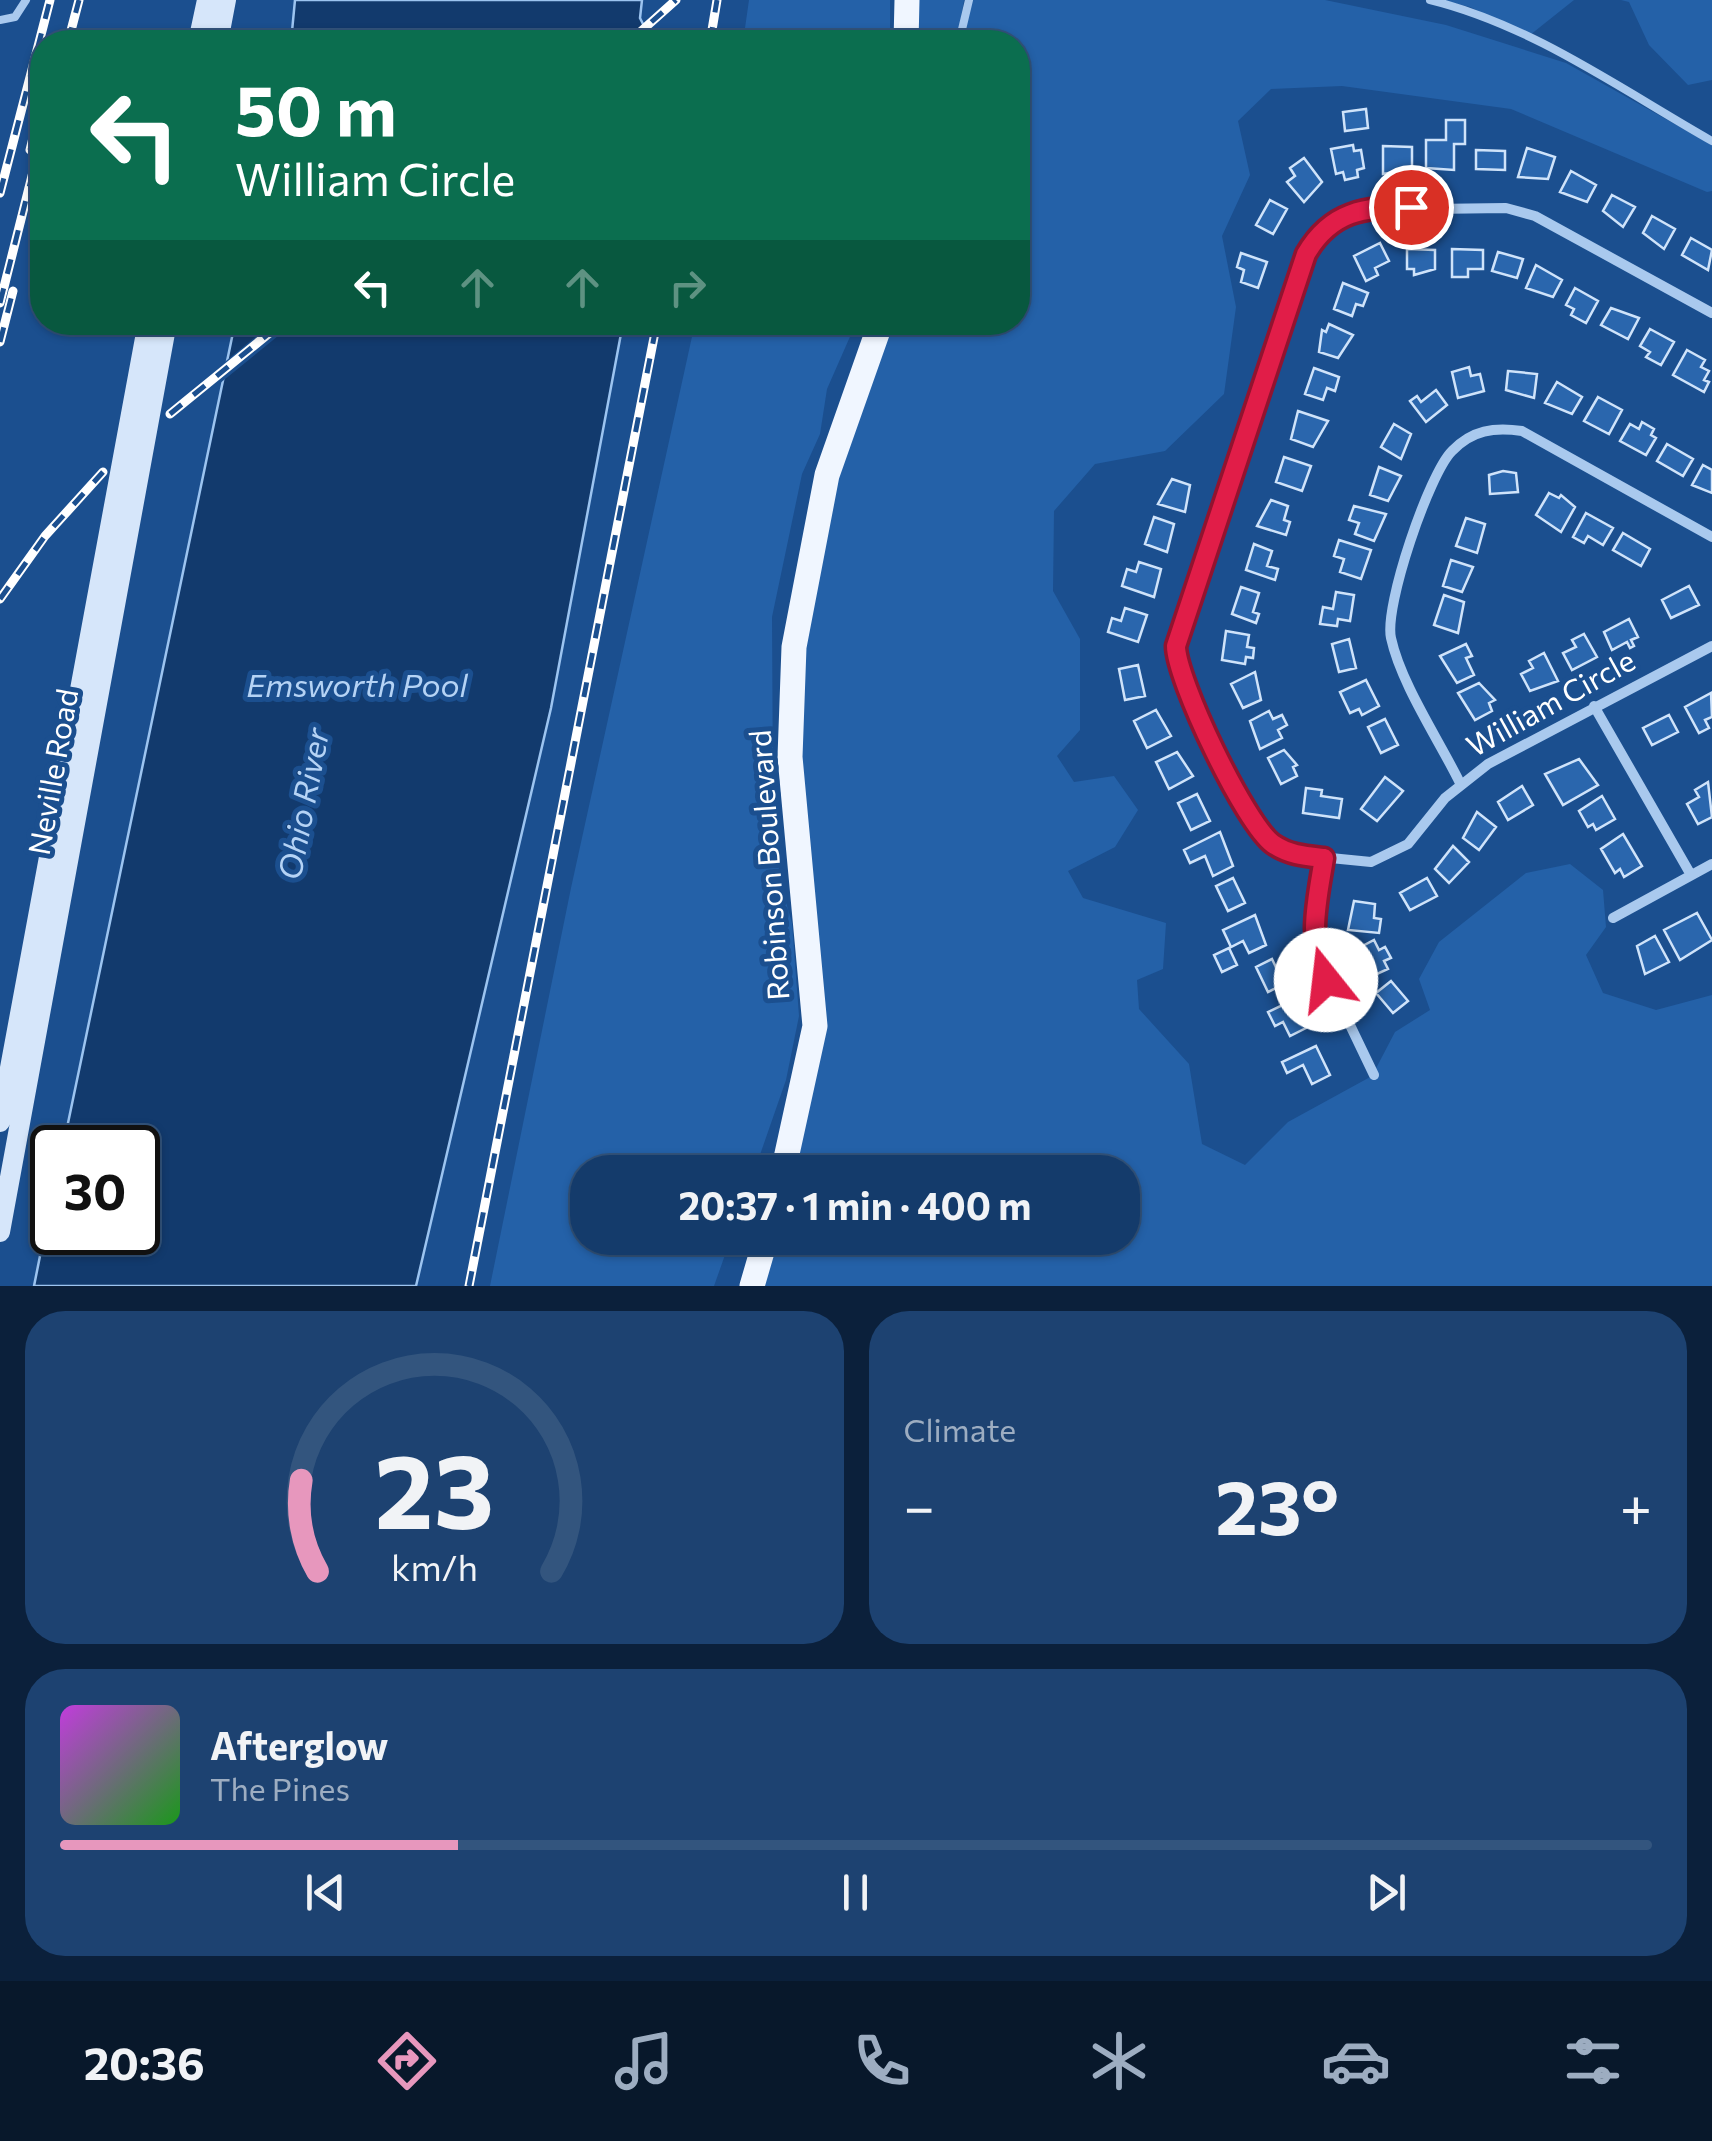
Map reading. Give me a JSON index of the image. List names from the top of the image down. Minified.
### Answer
{"streets":{"main road":["Neville Road","Robinson Boulevard"],"street":["William Circle"]},"water":["Emsworth Pool","Ohio River"],"page":{"turn":["50 m","William Circle"],"limit":"30","trip":"20:37 · 1 min · 400 m","tile":"Climate","heat":["−","23°","+"],"song":["Afterglow","The Pines"],"tabs":"20:36","gauge":["23","km/h"]}}
